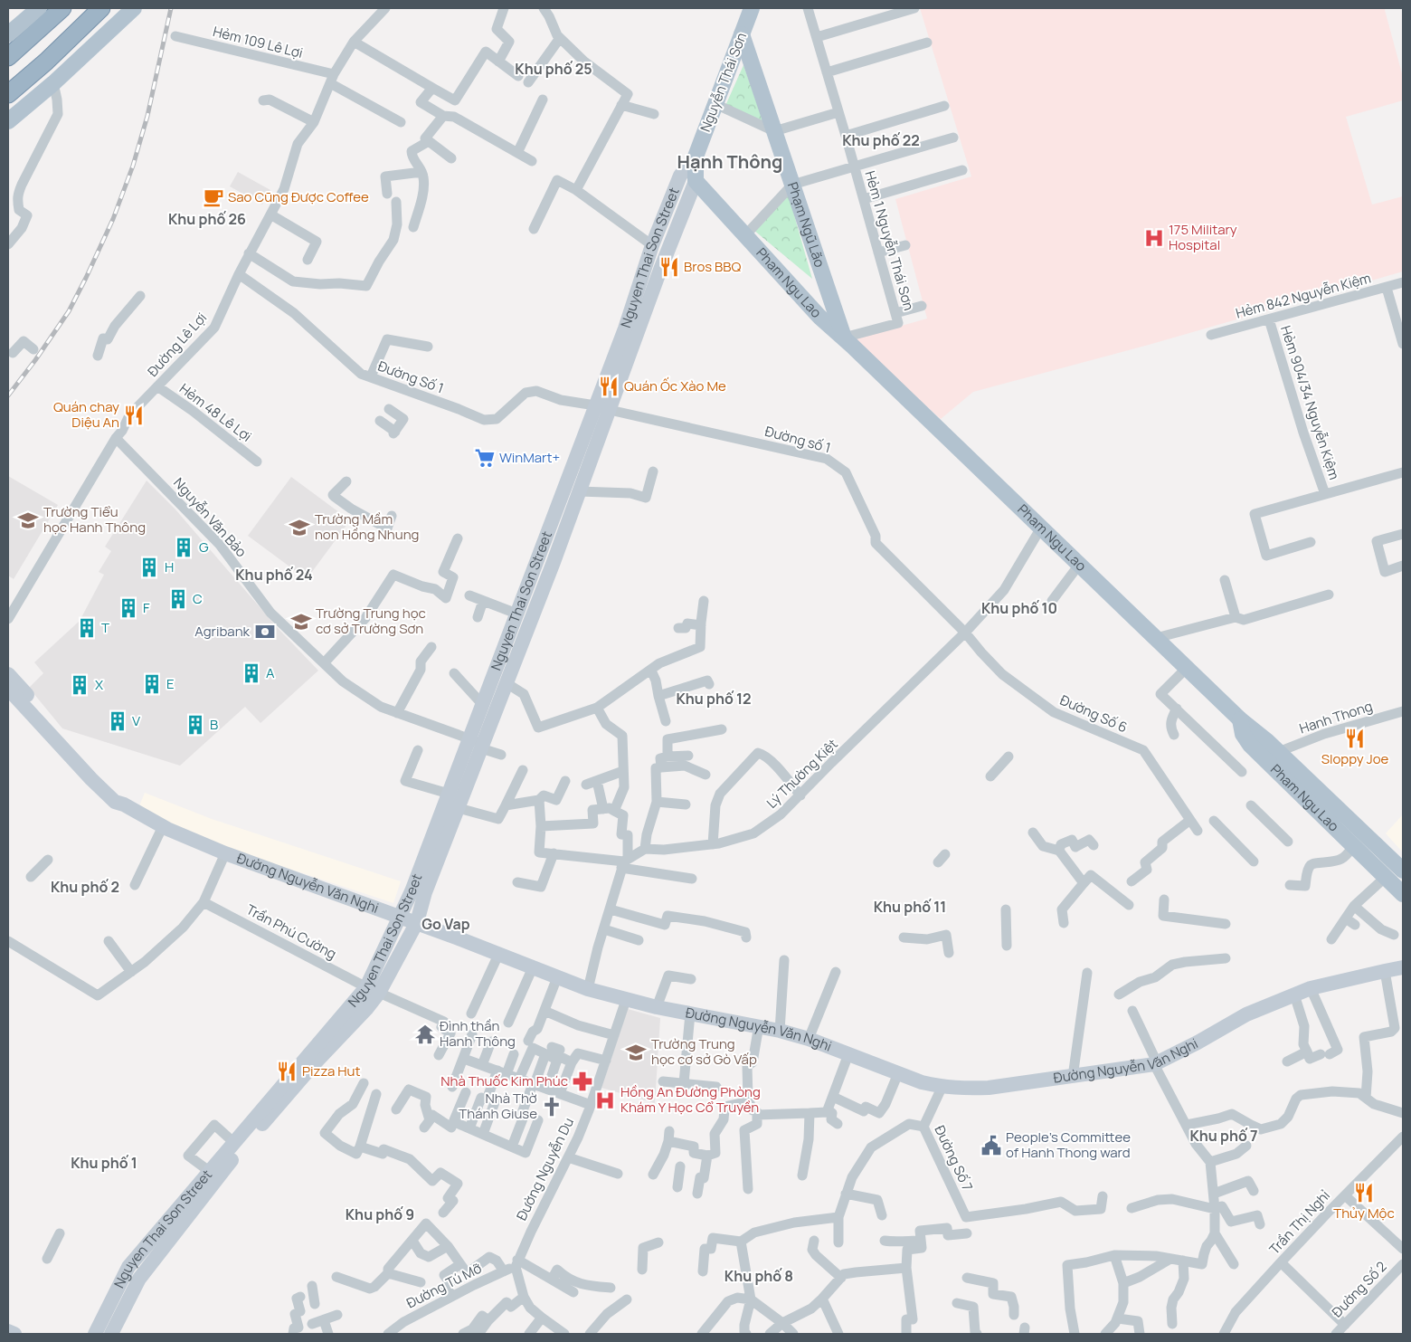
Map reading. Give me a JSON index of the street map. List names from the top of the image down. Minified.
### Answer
{"streets":{"main road":["Nguyễn Thái Sơn","Phạm Ngũ Lão","Nguyen Thai Son Street","Pham Ngu Lao","Đường Nguyễn Văn Nghi"],"street":["Hẻm 109 Lê Lợi","Hẻm 1 Nguyễn Thái Sơn","Hẻm 842 Nguyễn Kiệm","Đường Lê Lợi","Đường Số 1","Hẻm 904/34 Nguyễn Kiệm","Hẻm 48 Lê Lợi","Đường số 1","Nguyễn Văn Bảo","Đường Số 6","Hanh Thong","Lý Thường Kiệt","Trần Phú Cường","Đường Số 7","Đường Nguyễn Du","Trần Thị Nghỉ","Đường Tú Mỡ","Đường Số 2"]},"crossings":[["Hẻm 109 Lê Lợi","Đường Lê Lợi"],["Nguyễn Thái Sơn","Phạm Ngũ Lão"],["Nguyễn Thái Sơn","Nguyen Thai Son Street"],["Phạm Ngũ Lão","Hẻm 1 Nguyễn Thái Sơn"],["Phạm Ngũ Lão","Pham Ngu Lao"],["Hẻm 1 Nguyễn Thái Sơn","Pham Ngu Lao"],["Nguyen Thai Son Street","Pham Ngu Lao"],["Nguyen Thai Son Street","Đường Số 1"],["Nguyen Thai Son Street","Đường số 1"],["Nguyen Thai Son Street","Nguyễn Văn Bảo"],["Nguyen Thai Son Street","Đường Nguyễn Văn Nghi"],["Nguyen Thai Son Street","Trần Phú Cường"],["Pham Ngu Lao","Lý Thường Kiệt"],["Hẻm 842 Nguyễn Kiệm","Hẻm 904/34 Nguyễn Kiệm"],["Đường Lê Lợi","Đường Số 1"],["Đường Lê Lợi","Hẻm 48 Lê Lợi"],["Đường Lê Lợi","Nguyễn Văn Bảo"],["Đường Số 1","Đường số 1"],["Đường số 1","Đường Số 6"],["Đường số 1","Lý Thường Kiệt"],["Đường Số 6","Lý Thường Kiệt"],["Đường Nguyễn Văn Nghi","Đường Số 7"],["Đường Nguyễn Văn Nghi","Đường Nguyễn Du"],["Đường Nguyễn Du","Đường Tú Mỡ"]],"districts":["Khu phố 25","Khu phố 22","Hạnh Thông","Khu phố 26","Khu phố 24","Khu phố 10","Khu phố 12","Khu phố 2","Khu phố 11","Go Vap","Khu phố 7","Khu phố 1","Khu phố 9","Khu phố 8"],"places":{"cafe":["Sao Cũng Được Coffee"],"hospital":["175 Military Hospital","Hồng An Đường Phòng Khám Y Học Cổ Truyền"],"restaurant":["Bros BBQ","Quán Ốc Xào Me","Quán chay Diệu An","Sloppy Joe","Pizza Hut","Thủy Mộc"],"supermarket":["WinMart+"],"school or university":["Trường Tiểu học Hanh Thông","Trường Mầm non Hồng Nhung","Trường Trung học cơ sở Trường Sơn","Trường Trung học cơ sở Gò Vấp"],"building":["G","H","C","F","T","A","E","X","V","B"],"bank":["Agribank"],"temple":["Đình thần Hanh Thông"],"pharmacy":["Nhà Thuốc Kim Phúc"],"church":["Nhà Thờ Thánh Giuse"],"public building":["People's Committee of Hanh Thong ward"]}}
